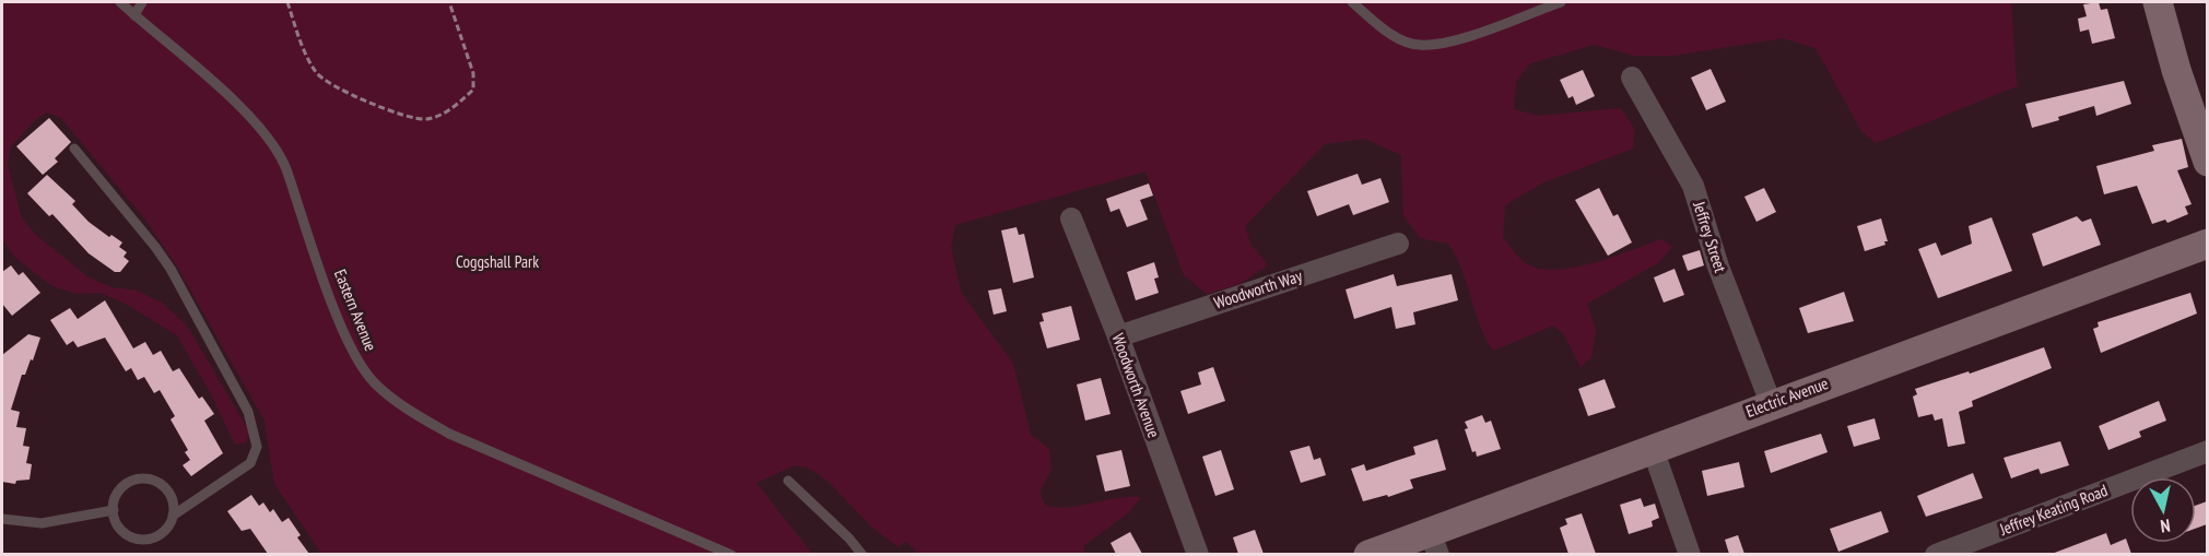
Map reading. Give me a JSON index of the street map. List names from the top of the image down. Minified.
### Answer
{"streets":{"main road":["Electric Avenue"],"street":["Jeffrey Street","Woodworth Way","Woodworth Avenue","Jeffrey Keating Road"],"lane":["Eastern Avenue"]},"crossings":[["Jeffrey Street","Electric Avenue"],["Woodworth Way","Woodworth Avenue"]],"parks":["Coggshall Park"],"north":"bottom"}
